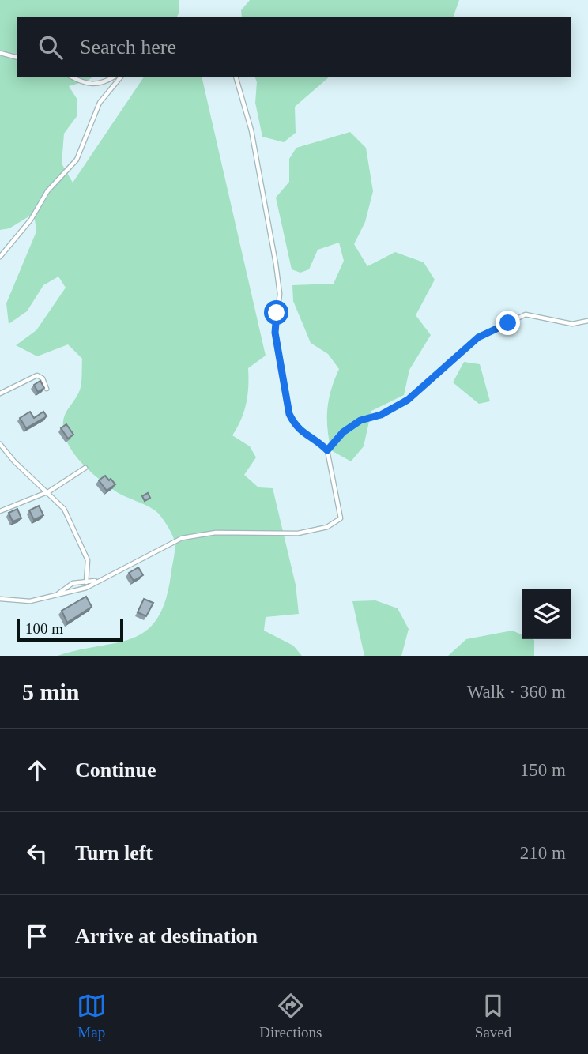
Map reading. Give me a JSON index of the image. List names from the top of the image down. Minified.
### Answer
{"scale_bar":"100 m","page":{"search":"Search here","scale":"100 m","heading":["5 min","Walk · 360 m"],"list":[["Continue","150 m"],["Turn left","210 m"],"Arrive at destination"],"nav":["Map","Directions","Saved"]}}
